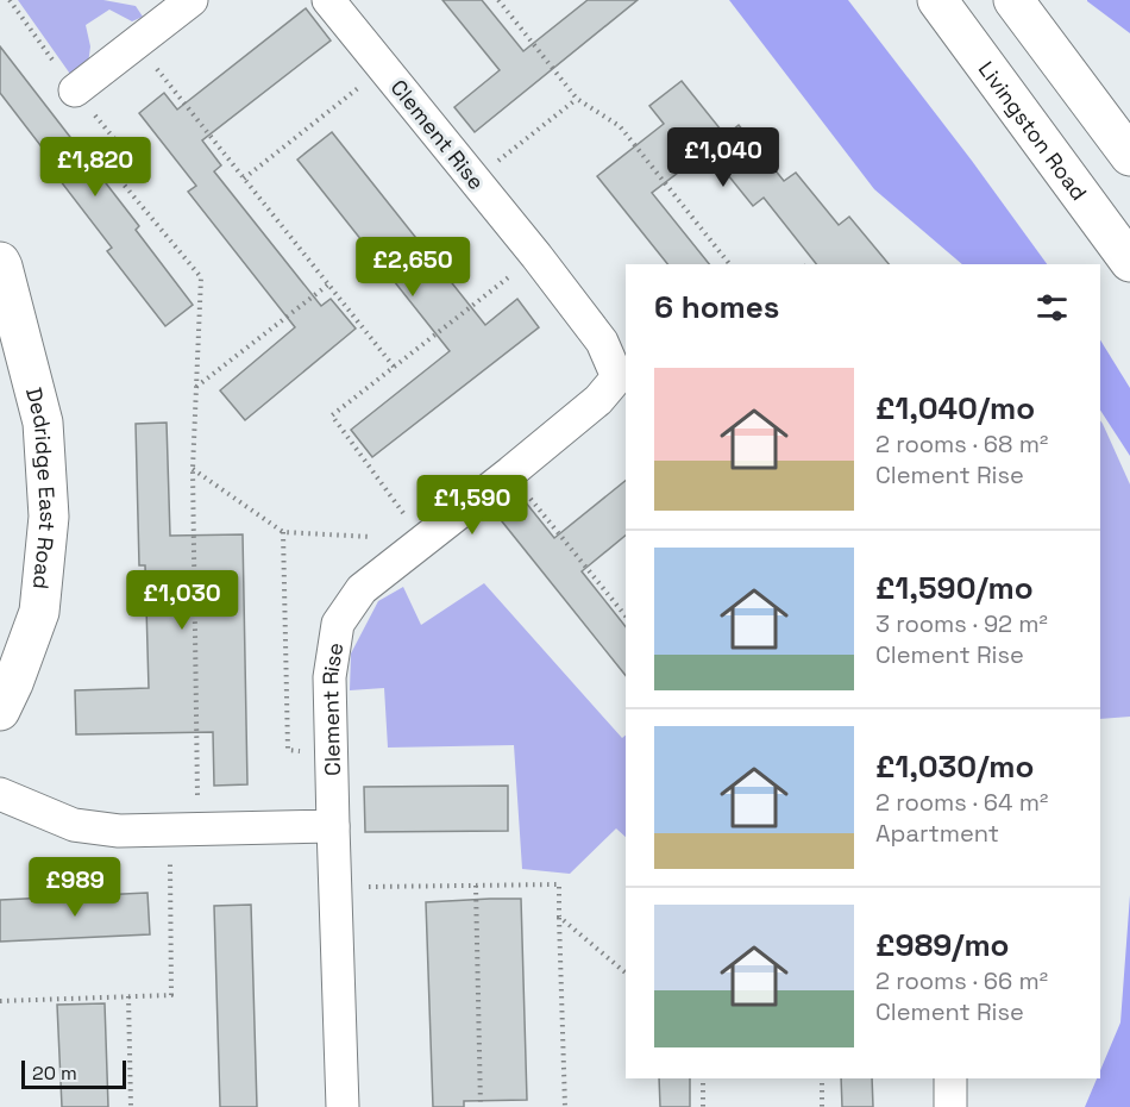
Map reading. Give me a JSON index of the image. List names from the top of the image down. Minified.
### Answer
{"streets":{"main road":["Livingston Road","Dedridge East Road"],"street":["Clement Rise"]},"scale_bar":"20 m","page":{"price":["£1,040","£1,820","£2,650","£1,590","£1,030","£989"],"heading":"6 homes","list":[{"name":"£1,040/mo","note":"2 rooms · 68 m² · Clement Rise"},{"name":"£1,590/mo","note":"3 rooms · 92 m² · Clement Rise"},{"name":"£1,030/mo","note":"2 rooms · 64 m² · Apartment"},{"name":"£989/mo","note":"2 rooms · 66 m² · Clement Rise"}],"scale":"20 m"}}
